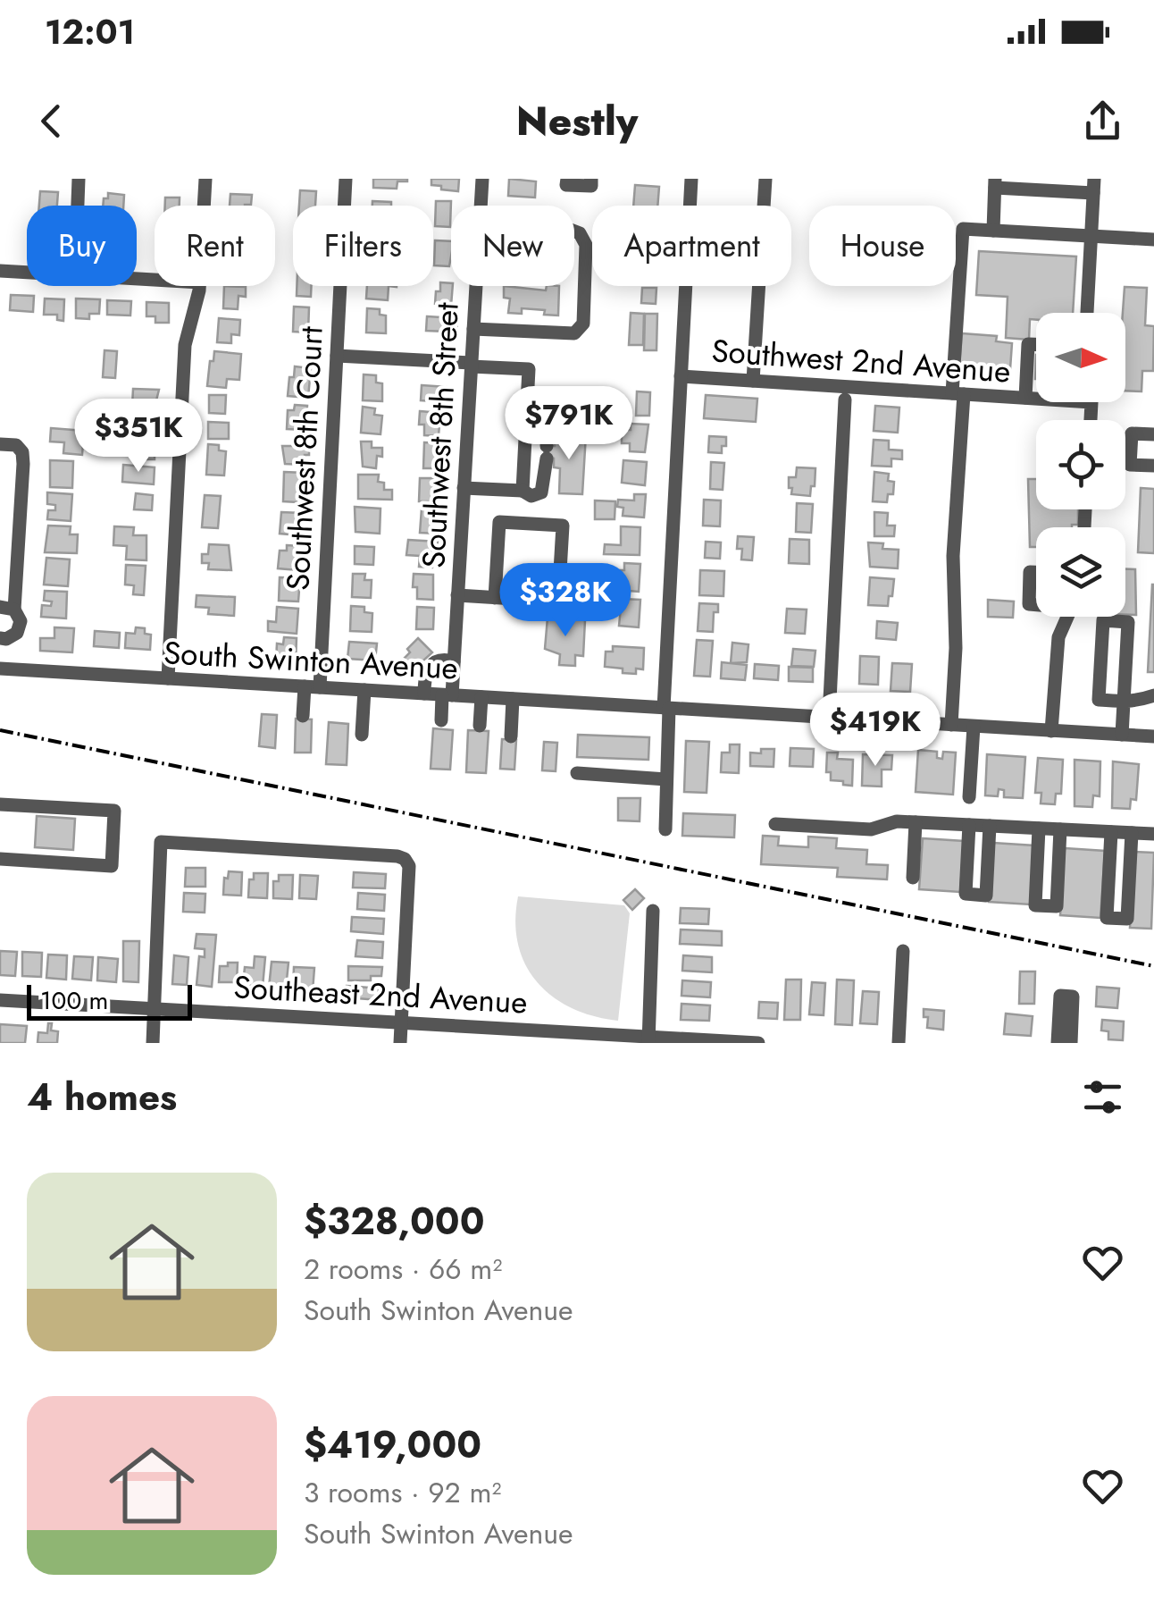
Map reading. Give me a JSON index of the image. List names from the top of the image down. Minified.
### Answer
{"streets":{"street":["Southwest 2nd Avenue","Southwest 8th Street","Southwest 8th Court","South Swinton Avenue","Southeast 2nd Avenue"]},"crossings":[["Southwest 8th Street","South Swinton Avenue"],["Southwest 8th Court","South Swinton Avenue"]],"scale_bar":"100 m","north":"right","page":{"status":"12:01","header":"Nestly","chip":["Buy","Rent","Filters","New","Apartment","House"],"price":["$791K","$351K","$328K","$419K"],"scale":"100 m","heading":"4 homes","list":[{"name":"$328,000","note":"2 rooms · 66 m² · South Swinton Avenue"},{"name":"$419,000","note":"3 rooms · 92 m² · South Swinton Avenue"}]}}
